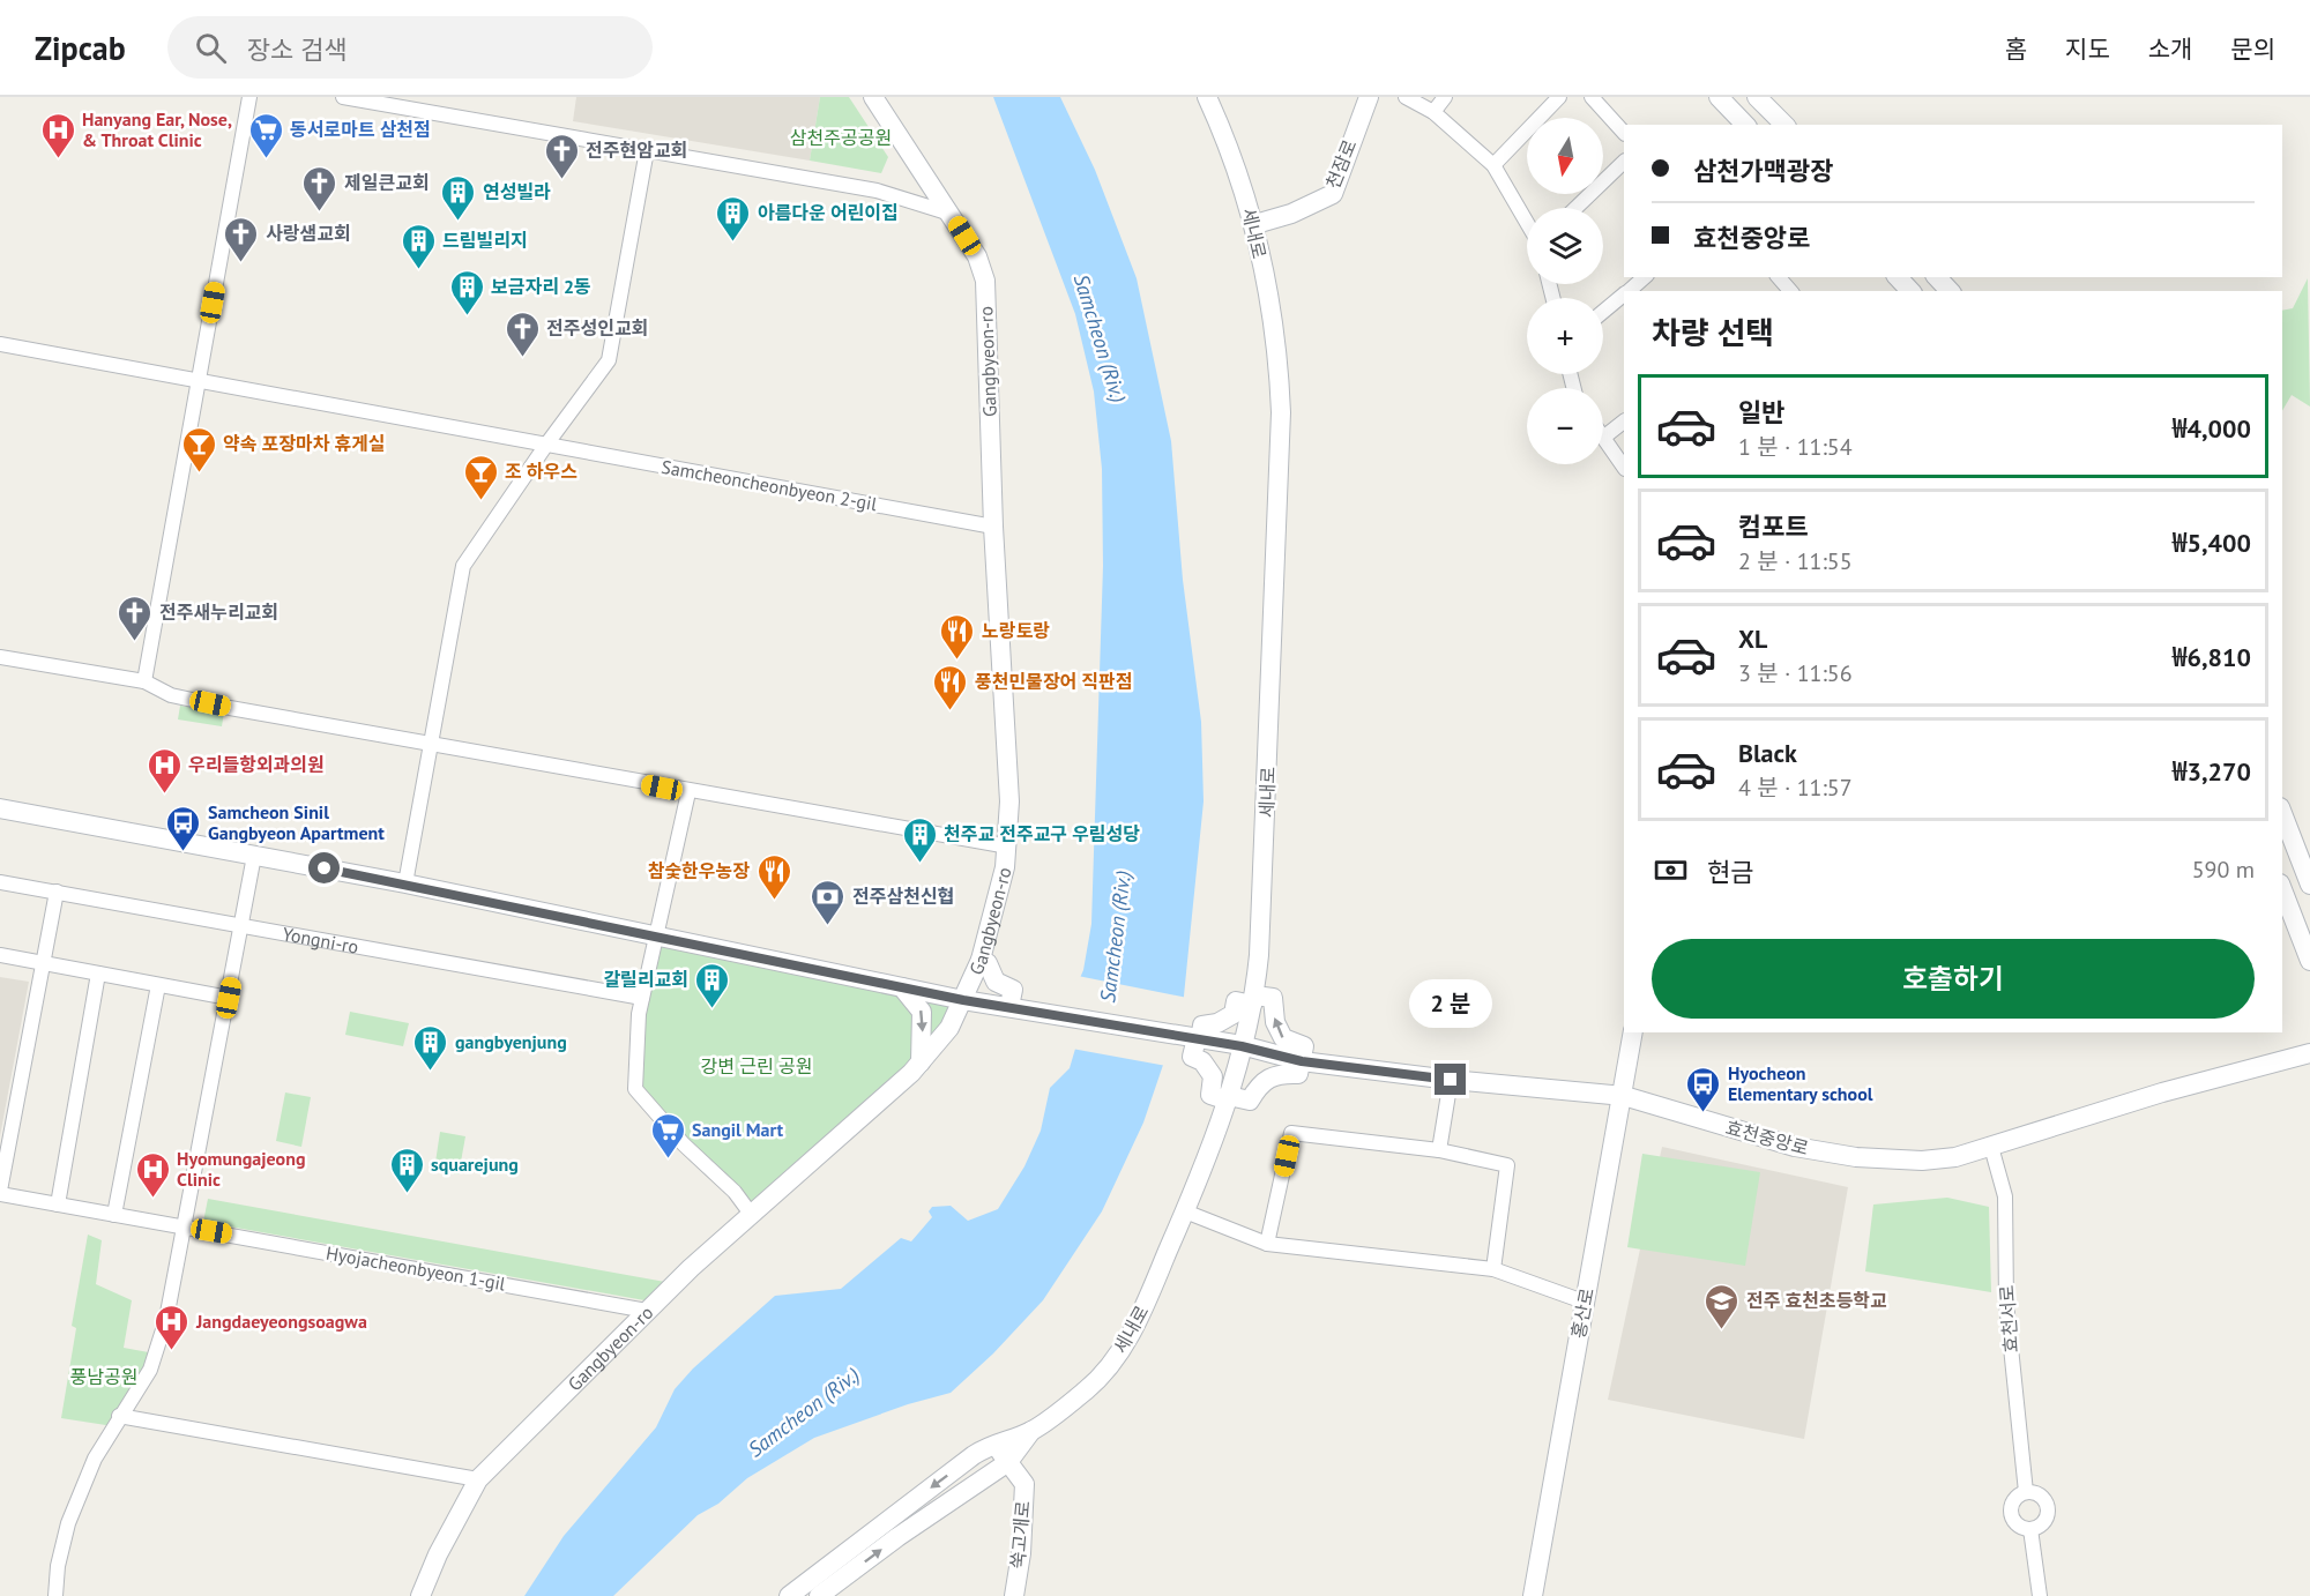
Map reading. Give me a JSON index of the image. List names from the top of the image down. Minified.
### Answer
{"streets":{"street":["천잠로","세내로","Gangbyeon-ro","Samcheoncheonbyeon 2-gil","Yongni-ro","효천중앙로","Hyojacheonbyeon 1-gil","홍산로","효천서로","쑥고개로"]},"crossings":[["천잠로","세내로"],["세내로","효천중앙로"],["세내로","쑥고개로"],["Gangbyeon-ro","Samcheoncheonbyeon 2-gil"],["Gangbyeon-ro","Hyojacheonbyeon 1-gil"],["Yongni-ro","Hyojacheonbyeon 1-gil"],["효천중앙로","홍산로"],["효천중앙로","효천서로"]],"water":["Samcheon (Riv.)"],"parks":["삼천주공공원","강변 근린 공원","풍남공원"],"places":{"hospital":["Hanyang Ear, Nose, & Throat Clinic","우리들항외과의원","Hyomungajeong Clinic","Jangdaeyeongsoagwa"],"supermarket":["동서로마트 삼천점","Sangil Mart"],"church":["전주현암교회","제일큰교회","사랑샘교회","전주성인교회","전주새누리교회"],"building":["연성빌라","아름다운 어린이집","드림빌리지","보금자리 2동","천주교 전주교구 우림성당","갈릴리교회","gangbyenjung","squarejung"],"bar":["약속 포장마차 휴게실","조 하우스"],"restaurant":["노랑토랑","풍천민물장어 직판점","참숯한우농장"],"bus stop":["Samcheon Sinil Gangbyeon Apartment","Hyocheon Elementary school"],"bank":["전주삼천신협"],"school or university":["전주 효천초등학교"]},"north":"bottom","page":{"header":"Zipcab","search":"장소 검색","nav":["홈","지도","소개","문의"],"map_buttons":["+","−"],"banner":["삼천가맥광장","효천중앙로"],"heading":"차량 선택","list":[{"name":"일반","note":"1 분 · 11:54","value":"₩4,000"},{"name":"컴포트","note":"2 분 · 11:55","value":"₩5,400"},{"name":"XL","note":"3 분 · 11:56","value":"₩6,810"},{"name":"Black","note":"4 분 · 11:57","value":"₩3,270"}],"pay":["현금","590 m"],"buttons":"호출하기","bubble":"2 분"}}
